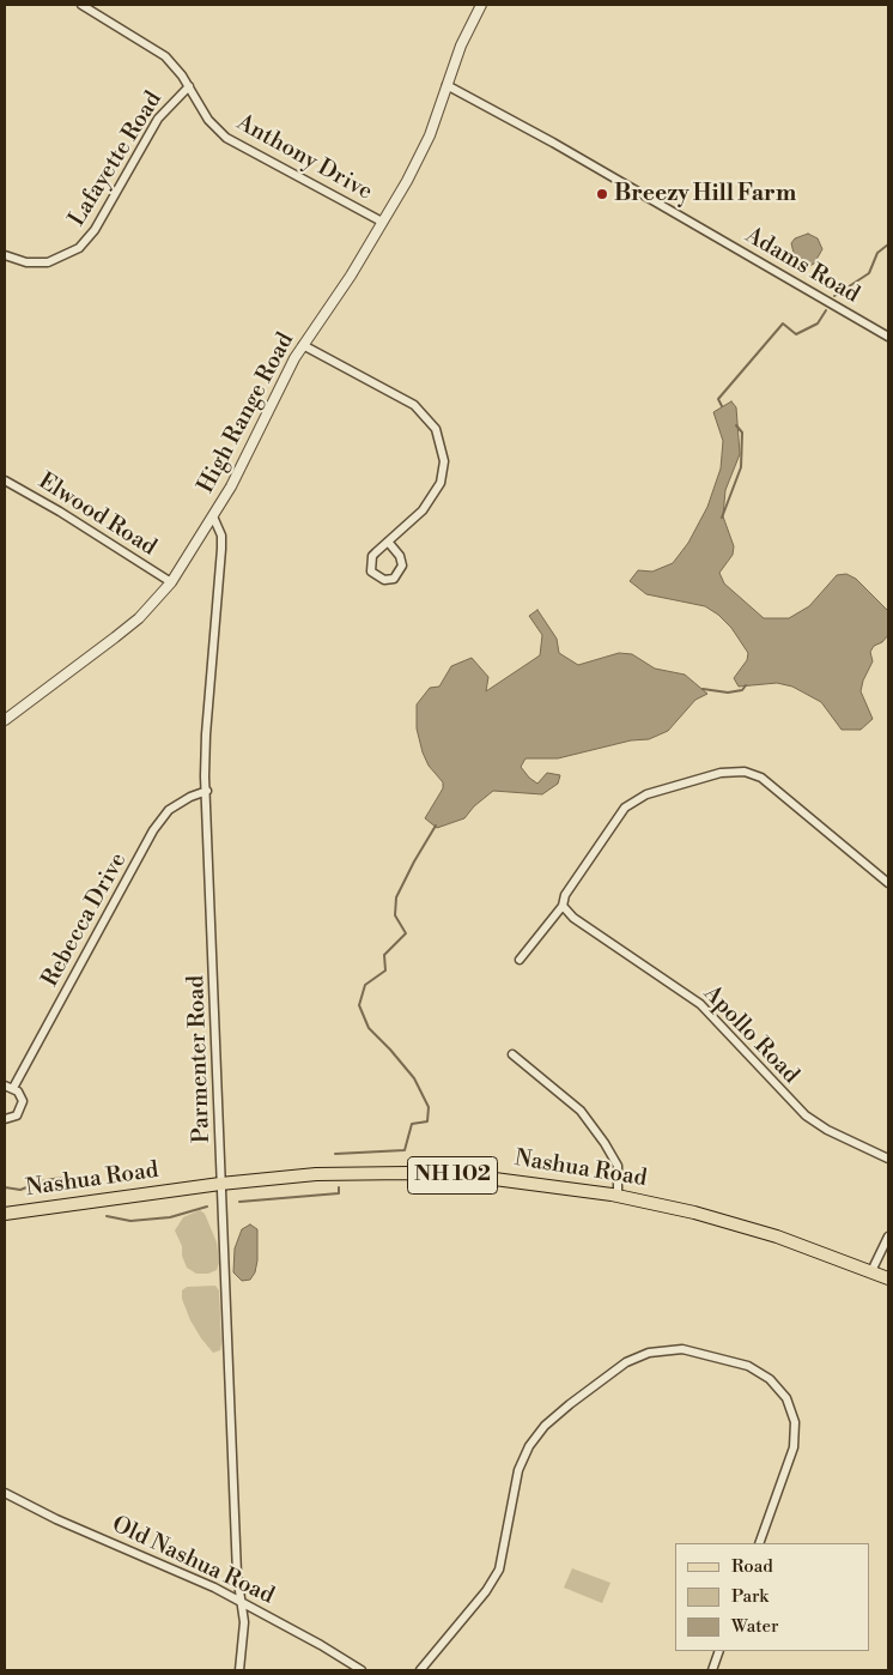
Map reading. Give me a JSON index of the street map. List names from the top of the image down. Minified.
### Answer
{"streets":{"main road":["Nashua Road","NH 102"],"street":["Anthony Drive","Lafayette Road","Adams Road","High Range Road","Elwood Road","Rebecca Drive","Apollo Road","Parmenter Road","Old Nashua Road"]},"crossings":[["Anthony Drive","Lafayette Road"],["Anthony Drive","High Range Road"],["Adams Road","High Range Road"],["High Range Road","Elwood Road"],["High Range Road","Parmenter Road"],["Rebecca Drive","Parmenter Road"],["Parmenter Road","Nashua Road"],["Parmenter Road","Old Nashua Road"]],"places":["Breezy Hill Farm"],"legend":["Road","Park","Water"]}
